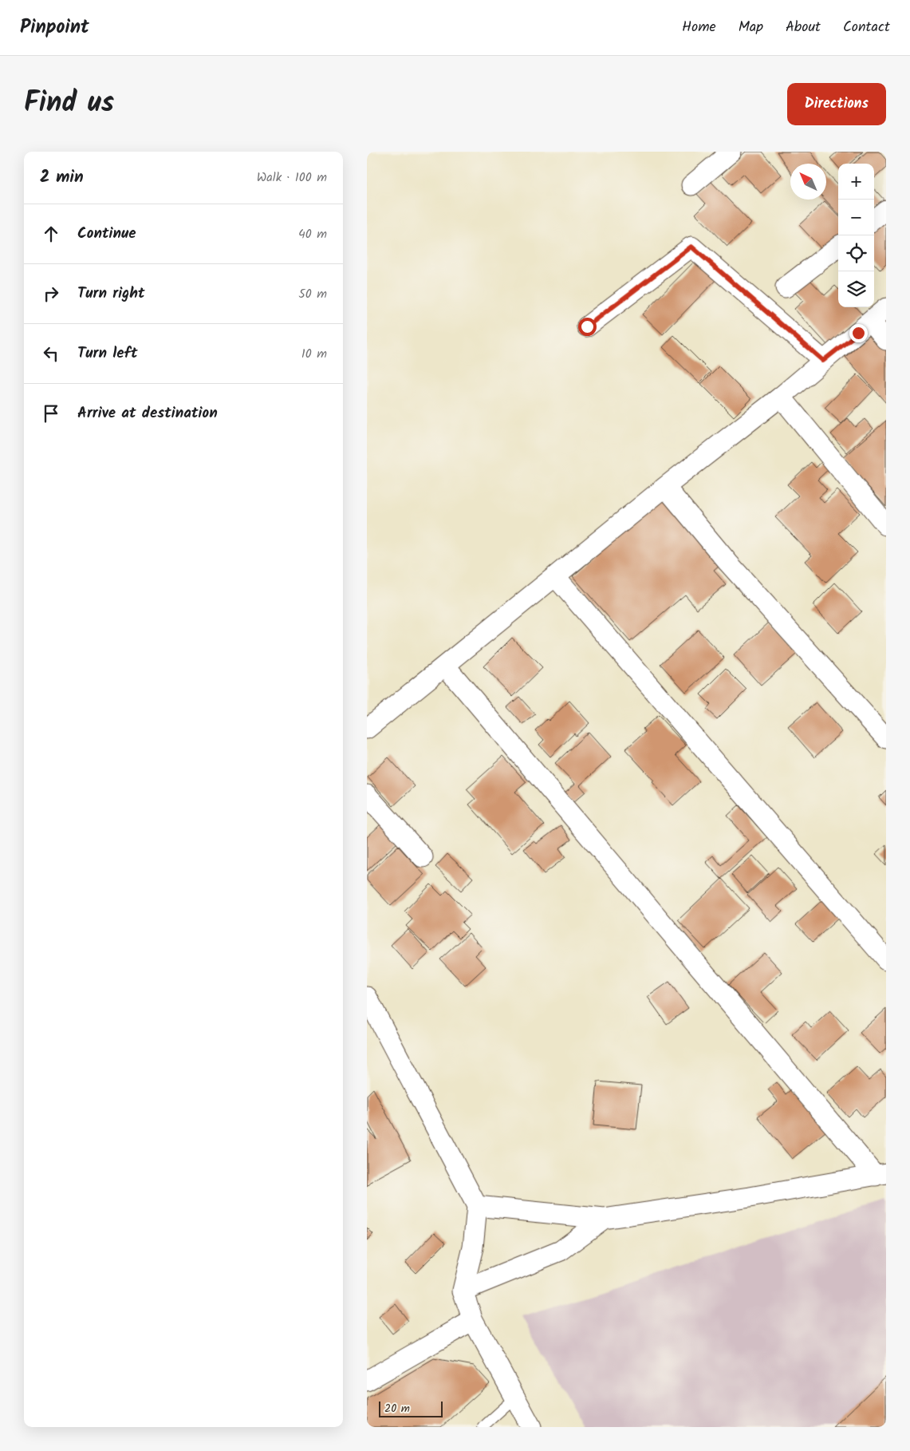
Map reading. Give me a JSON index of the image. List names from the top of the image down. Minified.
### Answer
{"scale_bar":"20 m","north":"top left","page":{"header":"Pinpoint","nav":["Home","Map","About","Contact"],"title":"Find us","buttons":"Directions","heading":["2 min","Walk · 100 m"],"map_buttons":["+","−"],"list":[["Continue","40 m"],["Turn right","50 m"],["Turn left","10 m"],"Arrive at destination"],"scale":"20 m"}}
